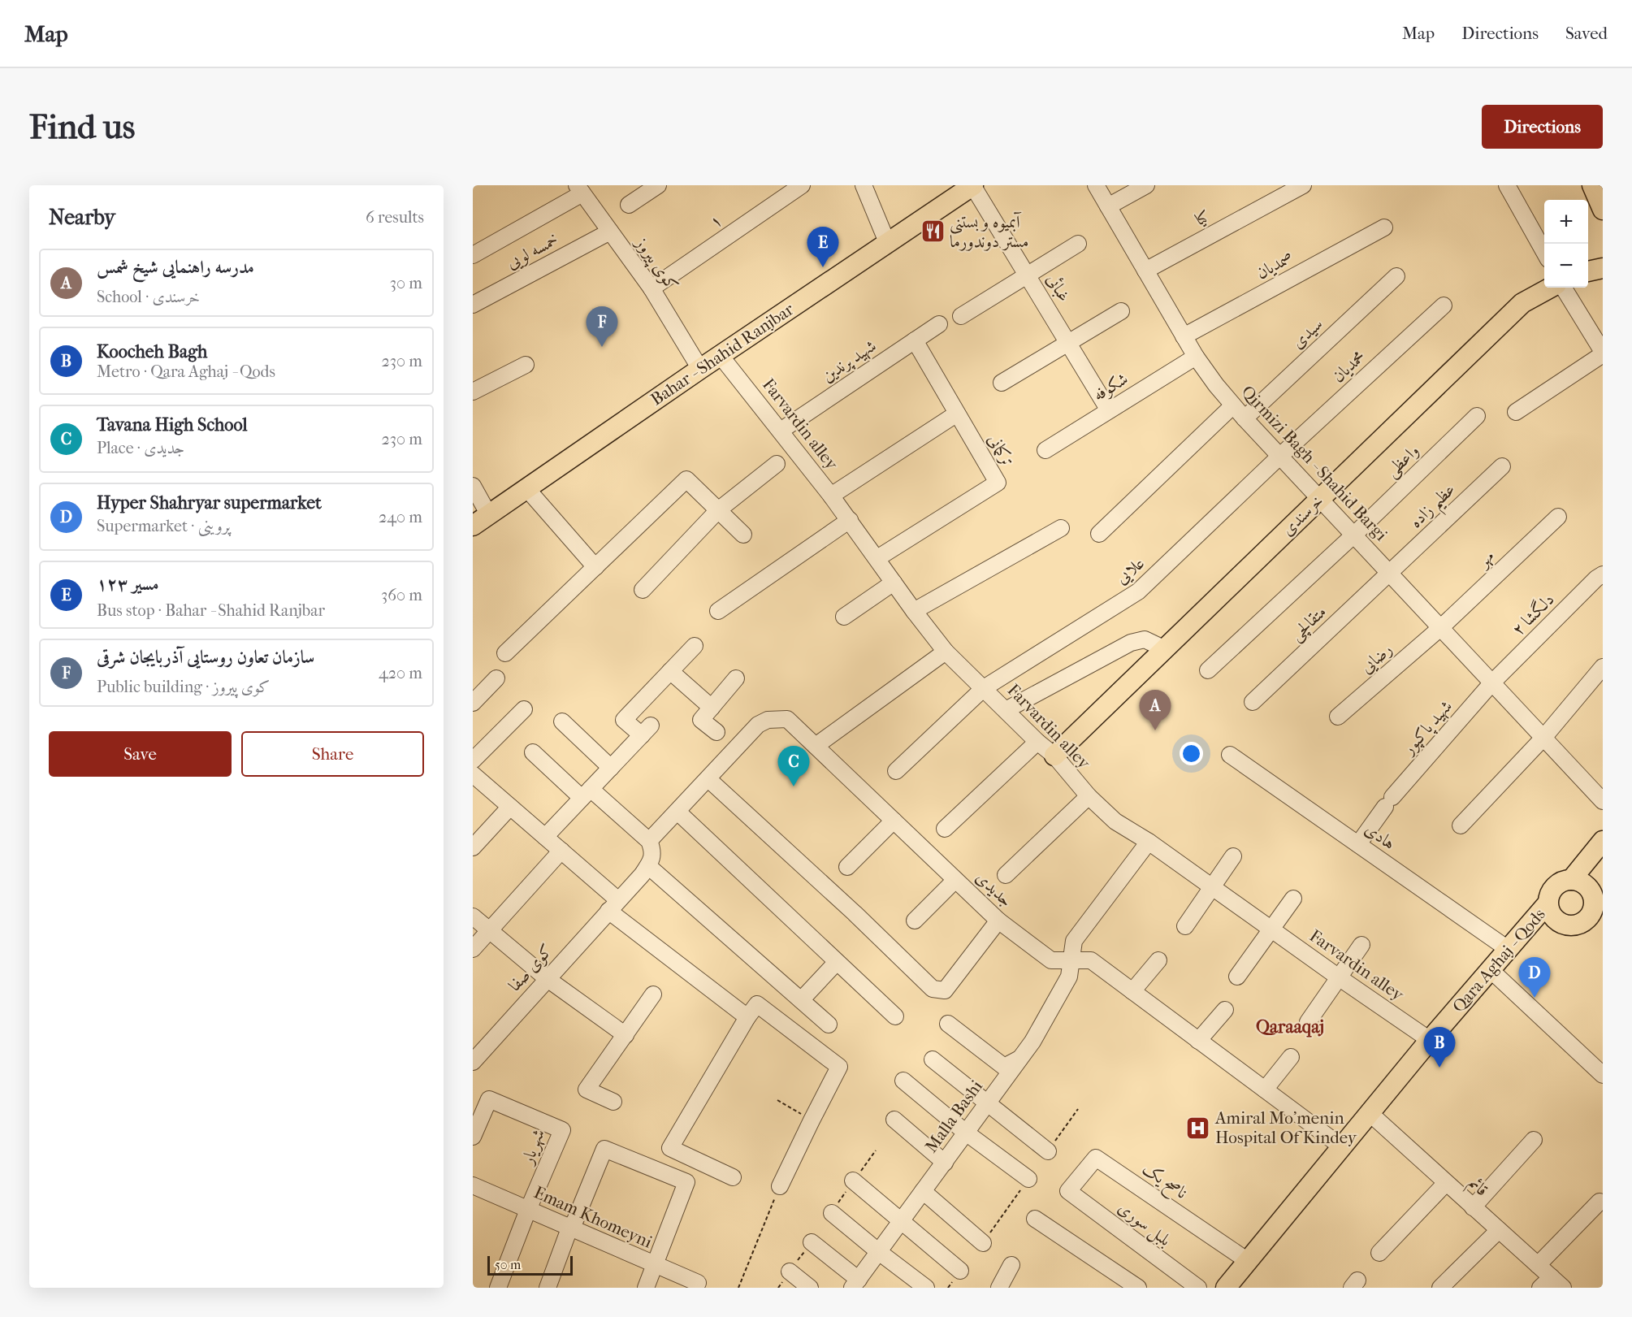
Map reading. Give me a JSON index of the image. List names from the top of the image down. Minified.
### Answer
{"streets":{"main road":["Bahar - Shahid Ranjbar","خرسندی","Qara Aghaj - Qods"],"street":["کیا","۱","خمسه لویی","کوی پیروز","صمدیان","غبائی","سیدی","شهید پرندین","محمدیان","شکوفه","Farvardin alley","ترکمانی","واعظی","Qirmizi Bagh - Shahid Bargi","عظیم زاده","مهر","علایی","دلگشا ۲","متقالچی","رضایی","شهید پاکپور","هادی","جدیدی","کوی صفا","Malla Bashi","شهریار","ناصح یک","قائم","Emam Khomeyni","بلبل سوری"]},"crossings":[["کیا","Qirmizi Bagh - Shahid Bargi"],["۱","کوی پیروز"],["خمسه لویی","کوی پیروز"],["کوی پیروز","Bahar - Shahid Ranjbar"],["صمدیان","Qirmizi Bagh - Shahid Bargi"],["غبائی","Bahar - Shahid Ranjbar"],["غبائی","شکوفه"],["سیدی","Qirmizi Bagh - Shahid Bargi"],["Bahar - Shahid Ranjbar","Farvardin alley"],["شهید پرندین","Farvardin alley"],["شهید پرندین","ترکمانی"],["محمدیان","Qirmizi Bagh - Shahid Bargi"],["محمدیان","علایی"],["شکوفه","Qirmizi Bagh - Shahid Bargi"],["Farvardin alley","ترکمانی"],["Farvardin alley","خرسندی"],["Farvardin alley","علایی"],["Farvardin alley","Qara Aghaj - Qods"],["Farvardin alley","Malla Bashi"],["واعظی","Qirmizi Bagh - Shahid Bargi"],["Qirmizi Bagh - Shahid Bargi","عظیم زاده"],["Qirmizi Bagh - Shahid Bargi","خرسندی"],["Qirmizi Bagh - Shahid Bargi","مهر"],["Qirmizi Bagh - Shahid Bargi","علایی"],["Qirmizi Bagh - Shahid Bargi","دلگشا ۲"],["Qirmizi Bagh - Shahid Bargi","متقالچی"],["Qirmizi Bagh - Shahid Bargi","رضایی"],["Qirmizi Bagh - Shahid Bargi","شهید پاکپور"],["عظیم زاده","متقالچی"],["مهر","رضایی"],["دلگشا ۲","شهید پاکپور"],["شهید پاکپور","هادی"],["هادی","Qara Aghaj - Qods"],["جدیدی","Qara Aghaj - Qods"],["جدیدی","Malla Bashi"],["Qara Aghaj - Qods","ناصح یک"],["Qara Aghaj - Qods","قائم"],["شهریار","Emam Khomeyni"],["ناصح یک","بلبل سوری"]],"districts":["Qaraaqaj"],"places":{"restaurant":["آبمیوه و بستنی مستر دوندورما"],"hospital":["Amiral Mo'menin Hospital Of Kindey"]},"scale_bar":"50 m","page":{"header":"Map","nav":["Map","Directions","Saved"],"buttons":["Directions",["Save","Share"]],"title":"Find us","heading":["Nearby","6 results"],"map_buttons":["+","−"],"pins":["E","F","A","C","D","B"],"list":[{"mark":"A","name":"مدرسه راهنمایی شیخ شمس","note":"School · خرسندی","value":"30 m"},{"mark":"B","name":"Koocheh Bagh","note":"Metro · Qara Aghaj - Qods","value":"230 m"},{"mark":"C","name":"Tavana High School","note":"Place · جدیدی","value":"230 m"},{"mark":"D","name":"Hyper Shahryar supermarket","note":"Supermarket · پروینی","value":"240 m"},{"mark":"E","name":"مسیر ۱۲۳","note":"Bus stop · Bahar - Shahid Ranjbar","value":"360 m"},{"mark":"F","name":"سازمان تعاون روستایی آذربایجان شرقی","note":"Public building · کوی پیروز","value":"420 m"}],"scale":"50 m"}}
